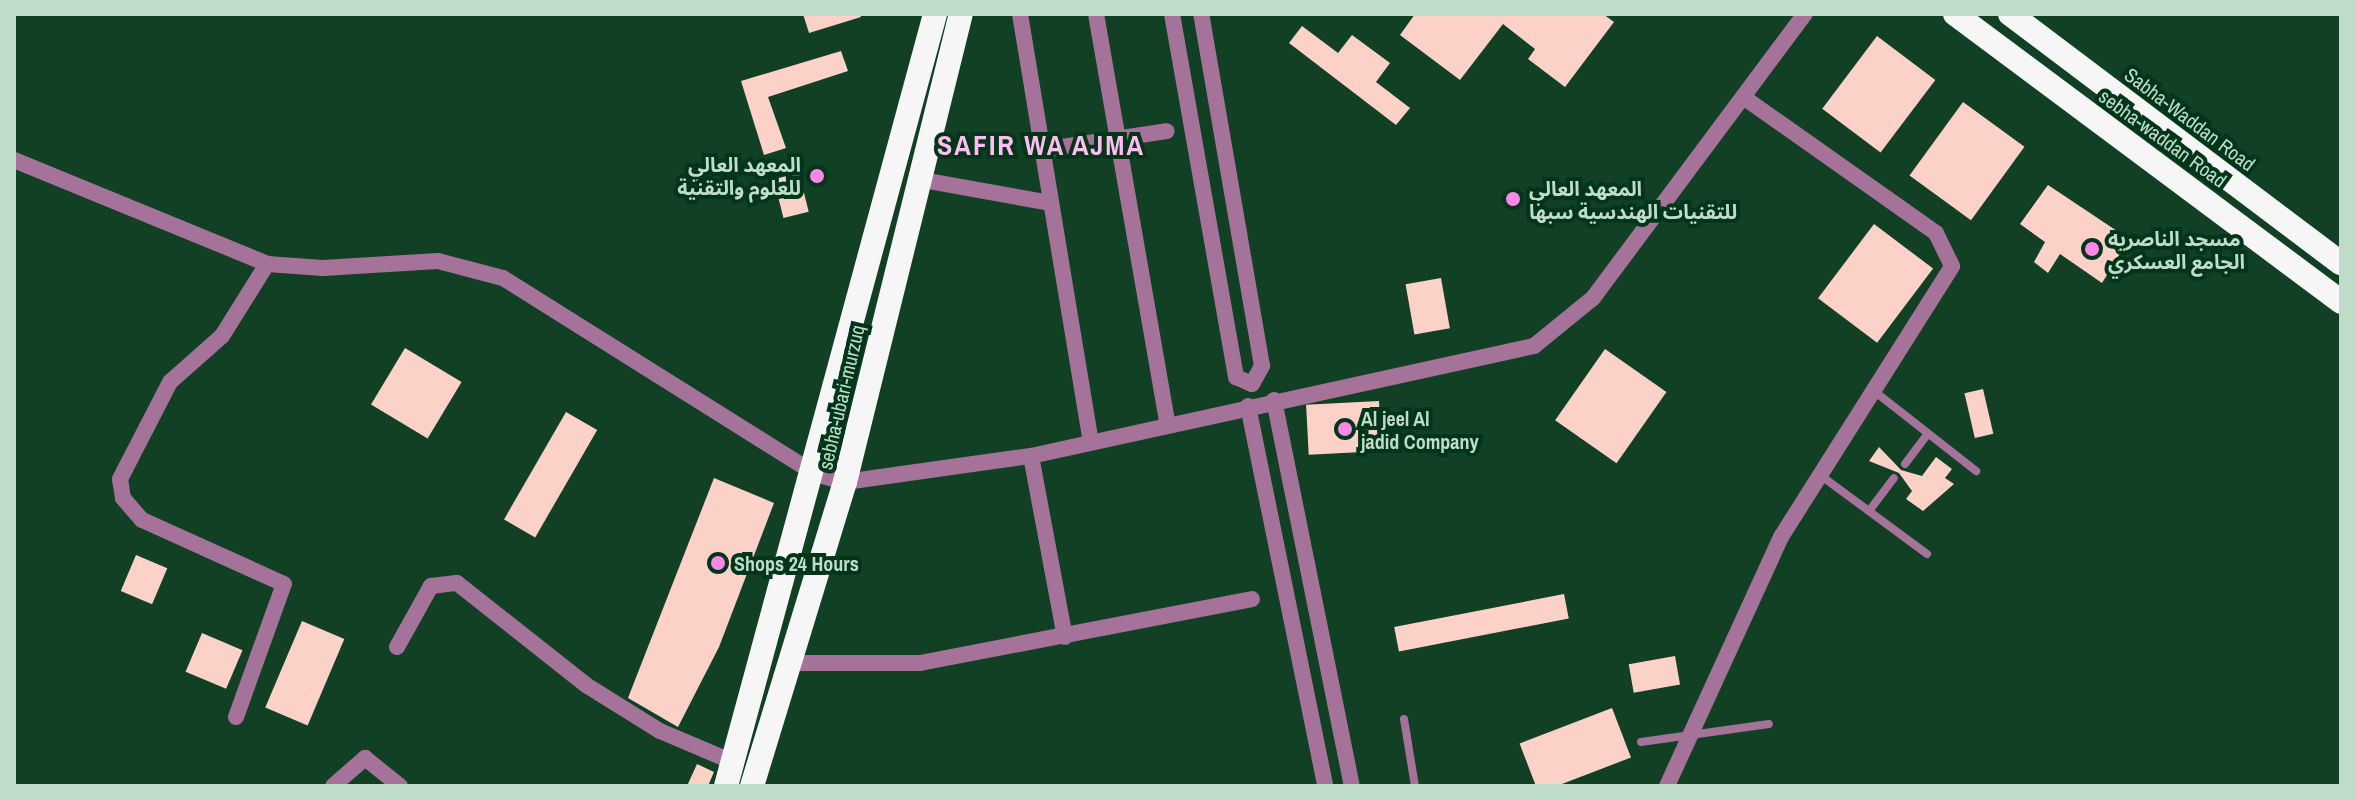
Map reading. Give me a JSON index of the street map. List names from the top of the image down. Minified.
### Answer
{"streets":{"highway":["Sabha-Waddan Road","sebha-waddan Road","sebha-ubari-murzuq"]},"districts":["SAFIR WA AJMA"],"places":["المعهد العالي للعلوم والتقنية","المعهد العالي للتقنيات الهندسية سبها","مسجد الناصريه الجامع العسكري","Al jeel Al jadid Company","Shops 24 Hours"]}
